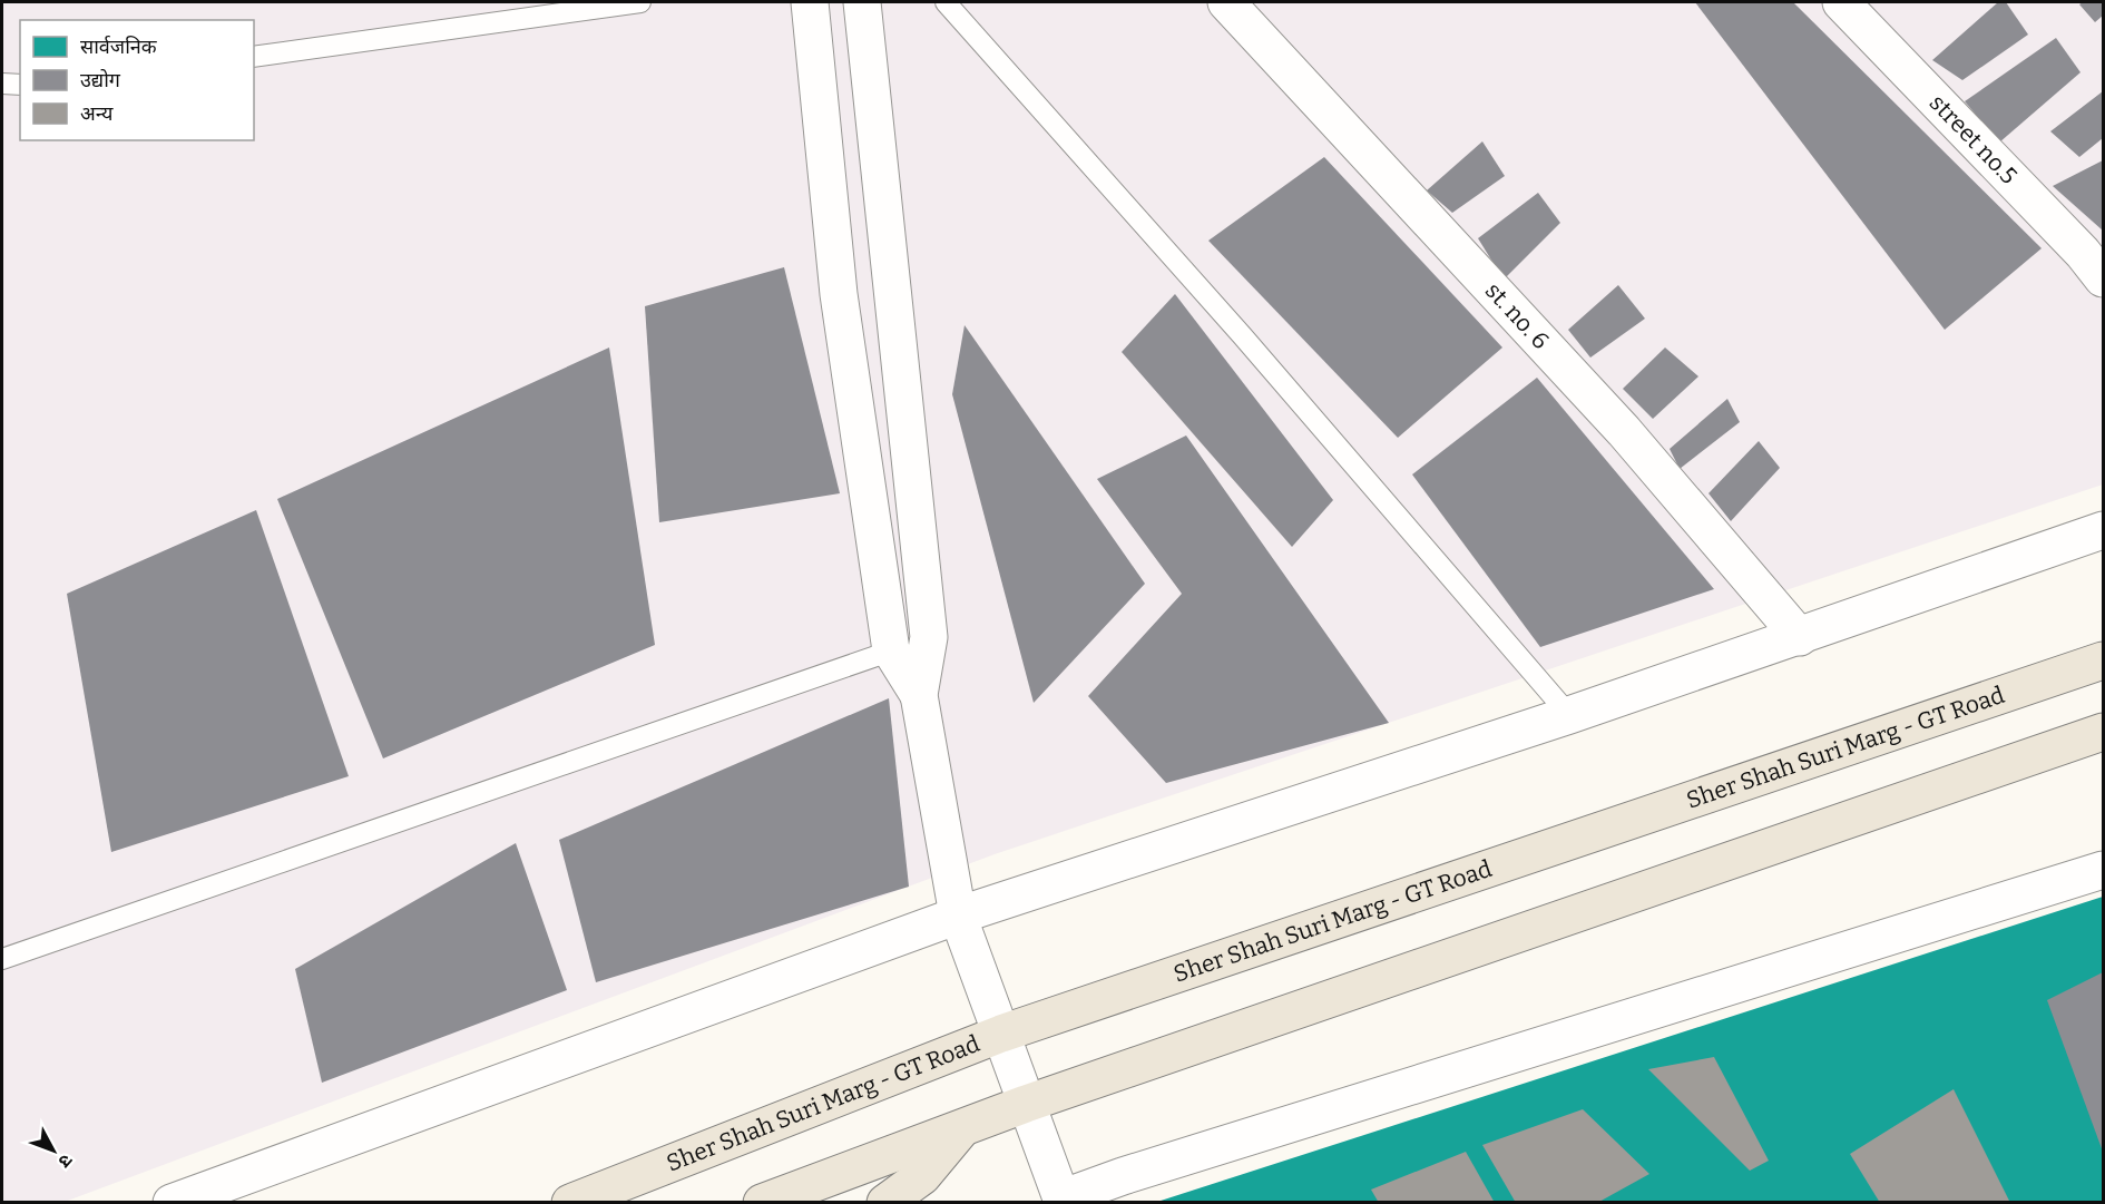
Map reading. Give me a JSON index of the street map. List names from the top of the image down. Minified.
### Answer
{"streets":{"main road":["Sher Shah Suri Marg - GT Road"],"street":["street no.5","st. no. 6"]},"legend":["सार्वजनिक","उद्योग","अन्य"],"north":"bottom right"}
